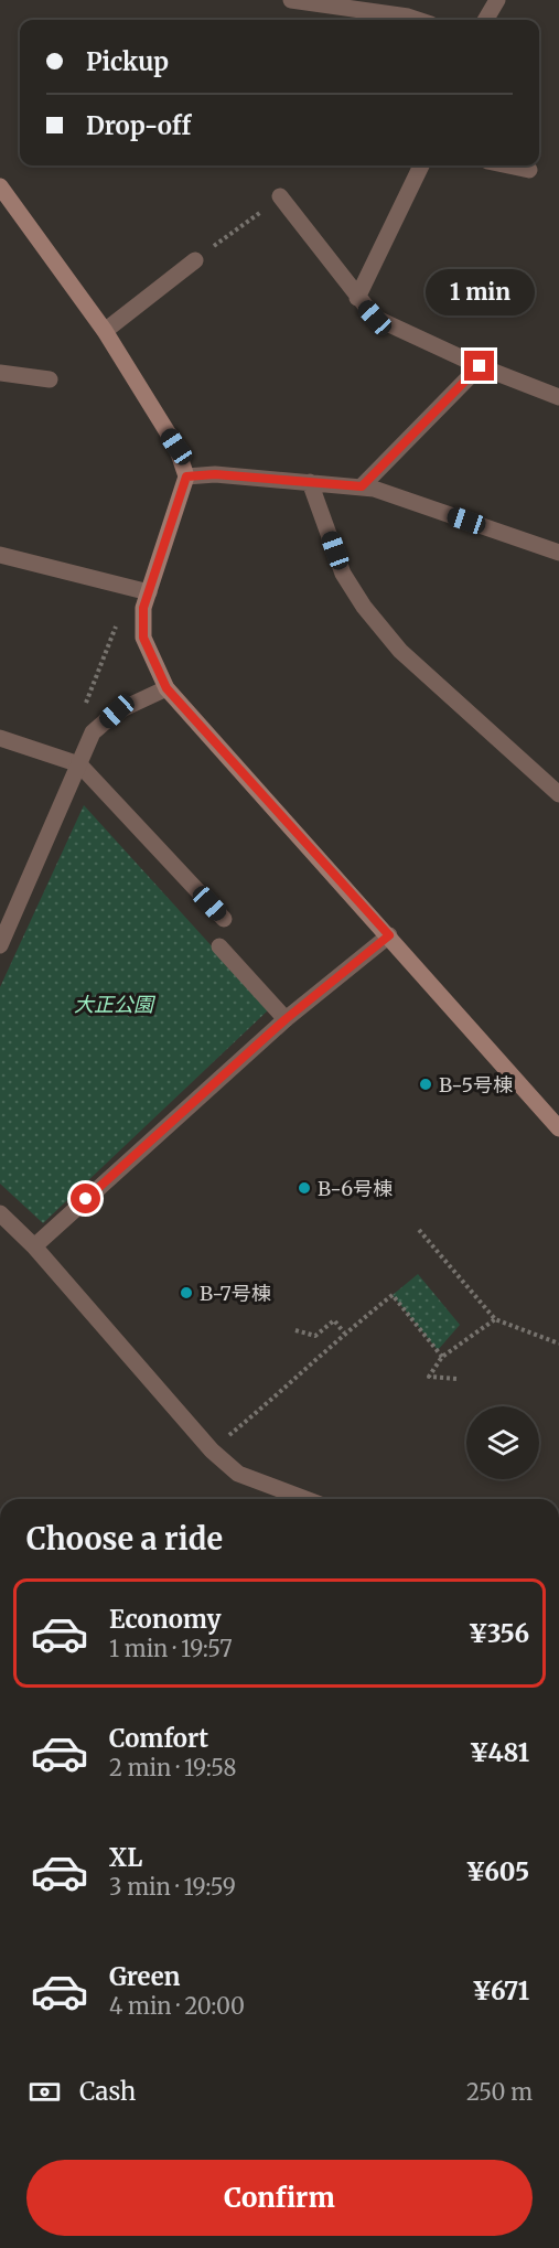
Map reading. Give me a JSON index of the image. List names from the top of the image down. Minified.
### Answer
{"parks":["大正公園"],"places":["B-5号棟","B-6号棟","B-7号棟"],"page":{"banner":["Pickup","Drop-off"],"bubble":"1 min","heading":"Choose a ride","list":[{"name":"Economy","note":"1 min · 19:57","value":"¥356"},{"name":"Comfort","note":"2 min · 19:58","value":"¥481"},{"name":"XL","note":"3 min · 19:59","value":"¥605"},{"name":"Green","note":"4 min · 20:00","value":"¥671"}],"pay":["Cash","250 m"],"buttons":"Confirm"}}
